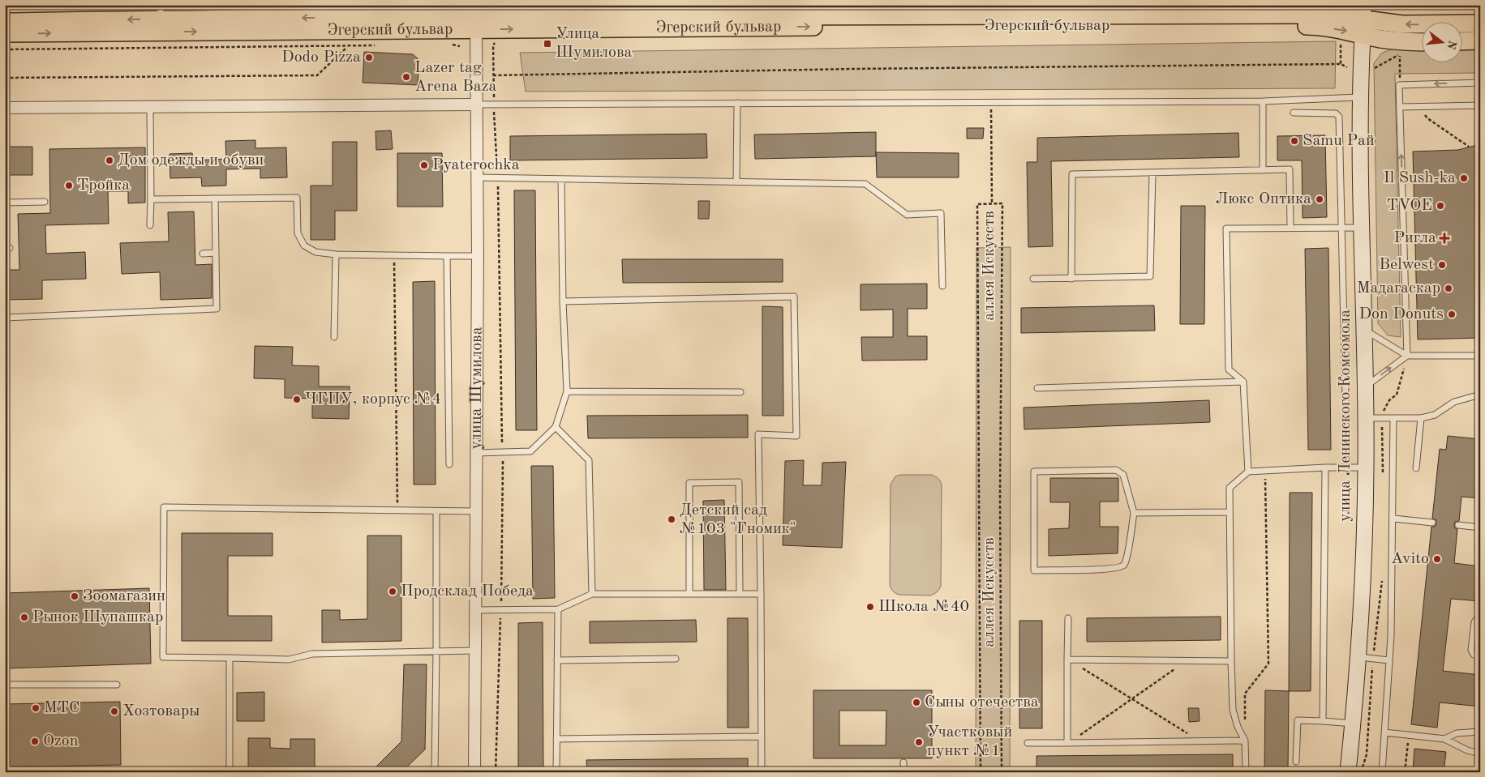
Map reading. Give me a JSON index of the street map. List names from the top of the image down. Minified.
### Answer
{"streets":{"main road":["Эгерский бульвар","улица Ленинского Комсомола"],"street":["улица Шумилова"],"path":["аллея Искусств"]},"crossings":[["Эгерский бульвар","улица Шумилова"],["Эгерский бульвар","улица Ленинского Комсомола"]],"places":{"transit":["Улица Шумилова"],"other":["Dodo Pizza","Lazer tag Arena Baza","Samu Рай","Дом одежды и обуви","Pyaterochka","Il Sush-ka","Тройка","Люкс Оптика","TVOE","Belwest","Мадагаскар","Don Donuts","ЧГПУ, корпус №4","Детский сад №103 \"Гномик\"","Avito","Продсклад Победа","Зоомагазин","Школа №40","Рынок Шупашкар","Сыны отечества","МТС","Хозтовары","Ozon","Участковый пункт №1"],"health":["Ригла"]},"north":"right"}
